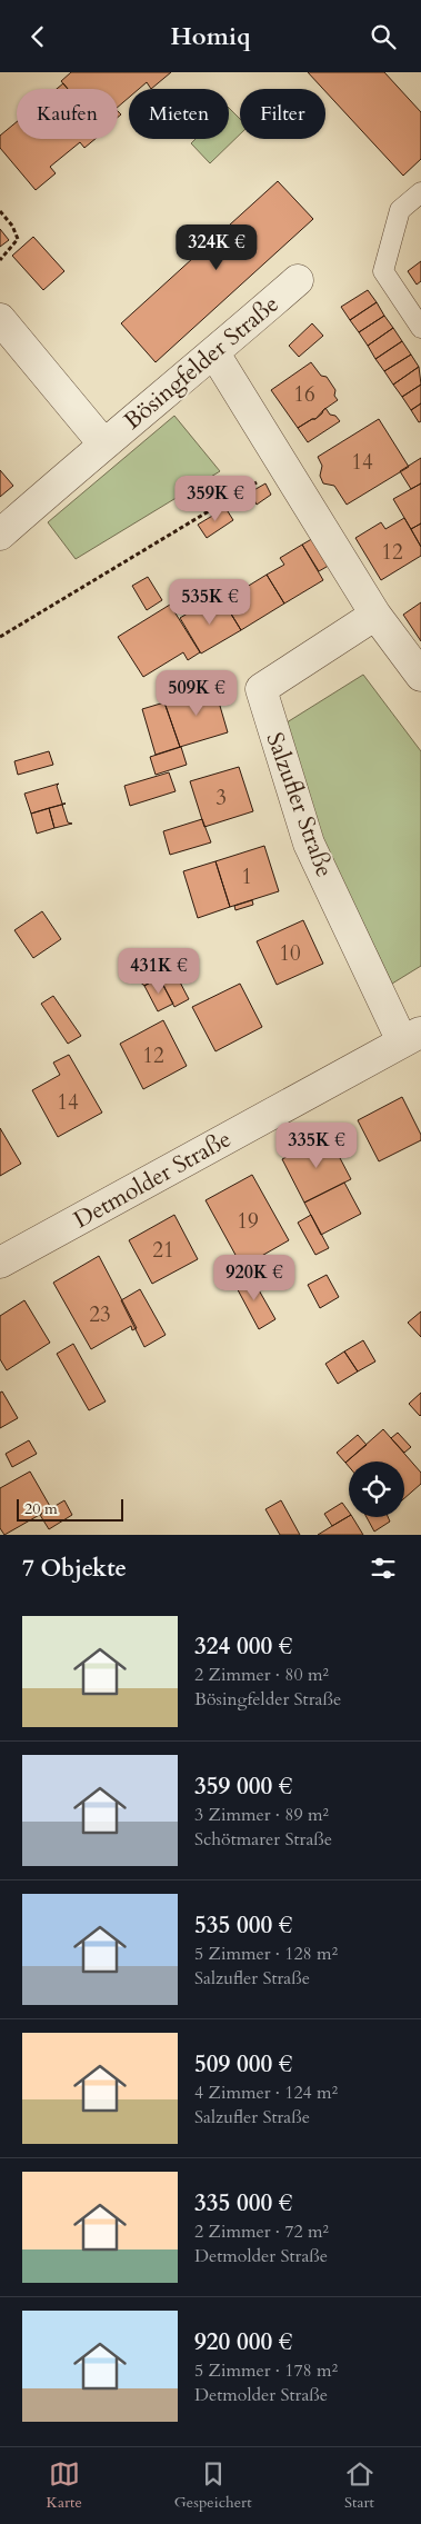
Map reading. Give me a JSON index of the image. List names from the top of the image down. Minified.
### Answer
{"streets":{"street":["Bösingfelder Straße","Salzufler Straße","Detmolder Straße"]},"crossings":[["Salzufler Straße","Detmolder Straße"]],"house_numbers":["16","14","12","3","1","10","12","14","19","21","23"],"scale_bar":"20 m","page":{"header":"Homiq","chip":["Kaufen","Mieten","Filter"],"price":["324K €","359K €","535K €","509K €","431K €","335K €","920K €"],"scale":"20 m","heading":"7 Objekte","list":[{"name":"324 000 €","note":"2 Zimmer · 80 m² · Bösingfelder Straße"},{"name":"359 000 €","note":"3 Zimmer · 89 m² · Schötmarer Straße"},{"name":"535 000 €","note":"5 Zimmer · 128 m² · Salzufler Straße"},{"name":"509 000 €","note":"4 Zimmer · 124 m² · Salzufler Straße"},{"name":"335 000 €","note":"2 Zimmer · 72 m² · Detmolder Straße"},{"name":"920 000 €","note":"5 Zimmer · 178 m² · Detmolder Straße"}],"tabs":["Karte","Gespeichert","Start"]}}
